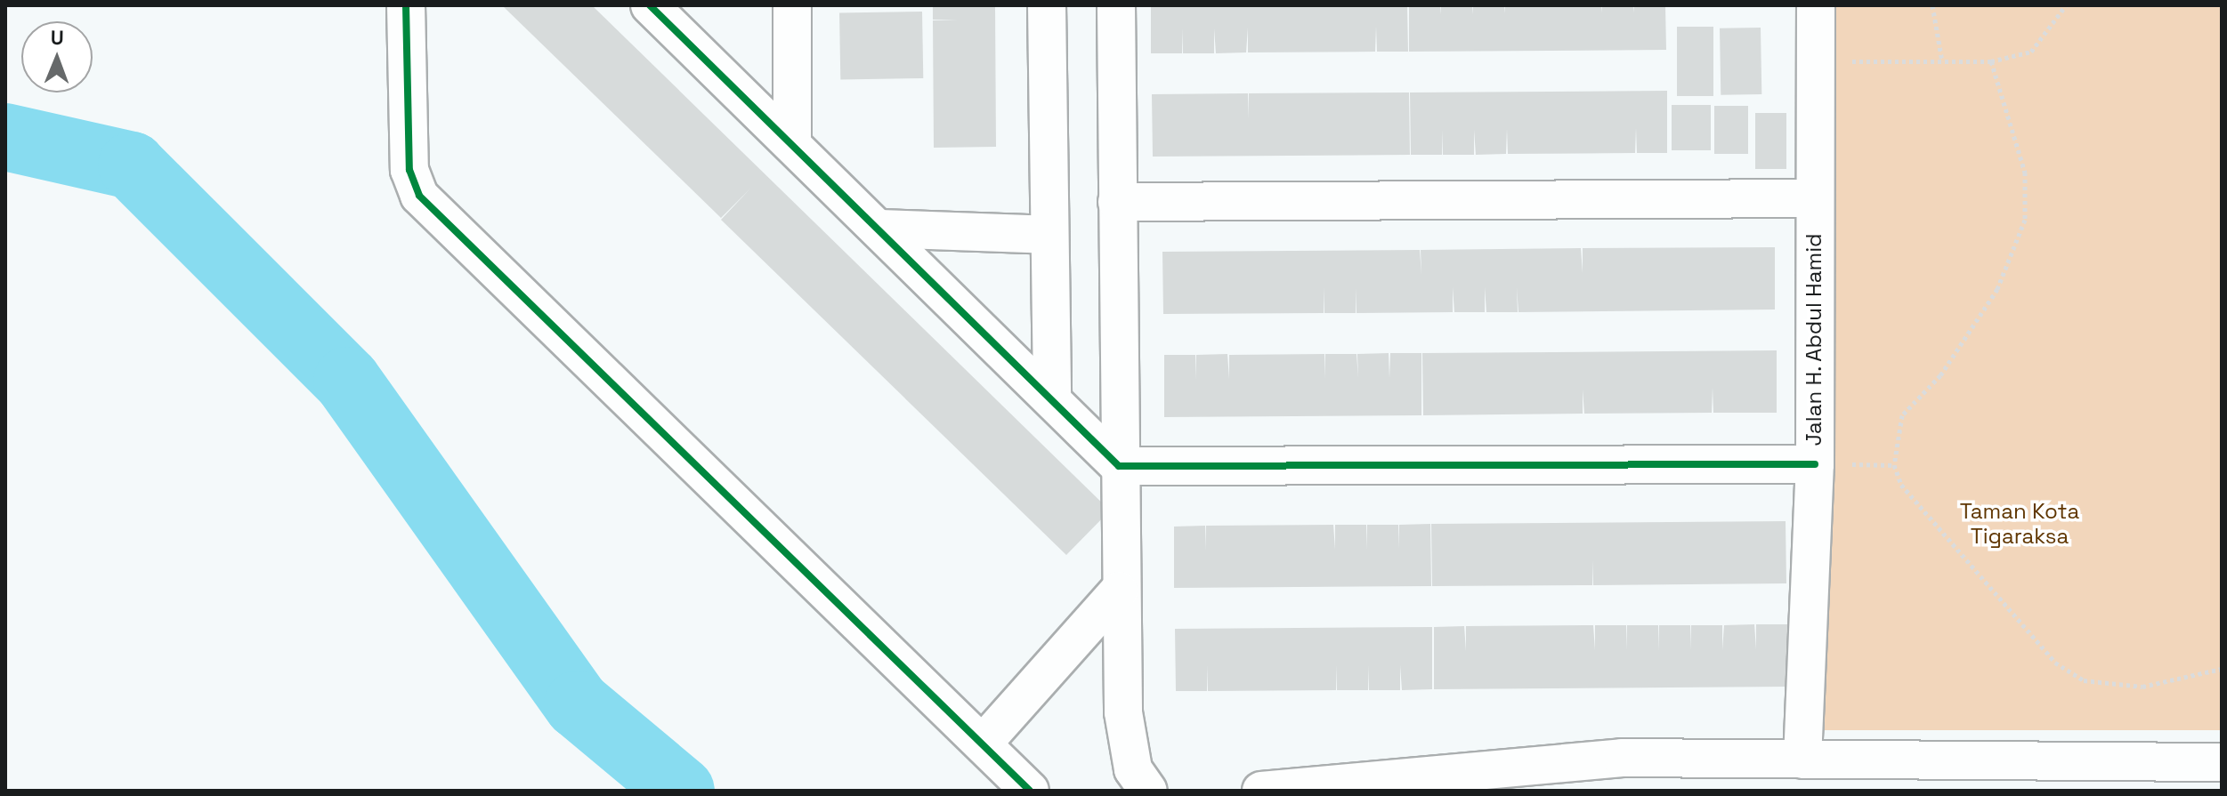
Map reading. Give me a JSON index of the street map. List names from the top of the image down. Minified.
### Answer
{"streets":{"street":["Jalan H. Abdul Hamid"]},"parks":["Taman Kota Tigaraksa"],"north":"top"}
